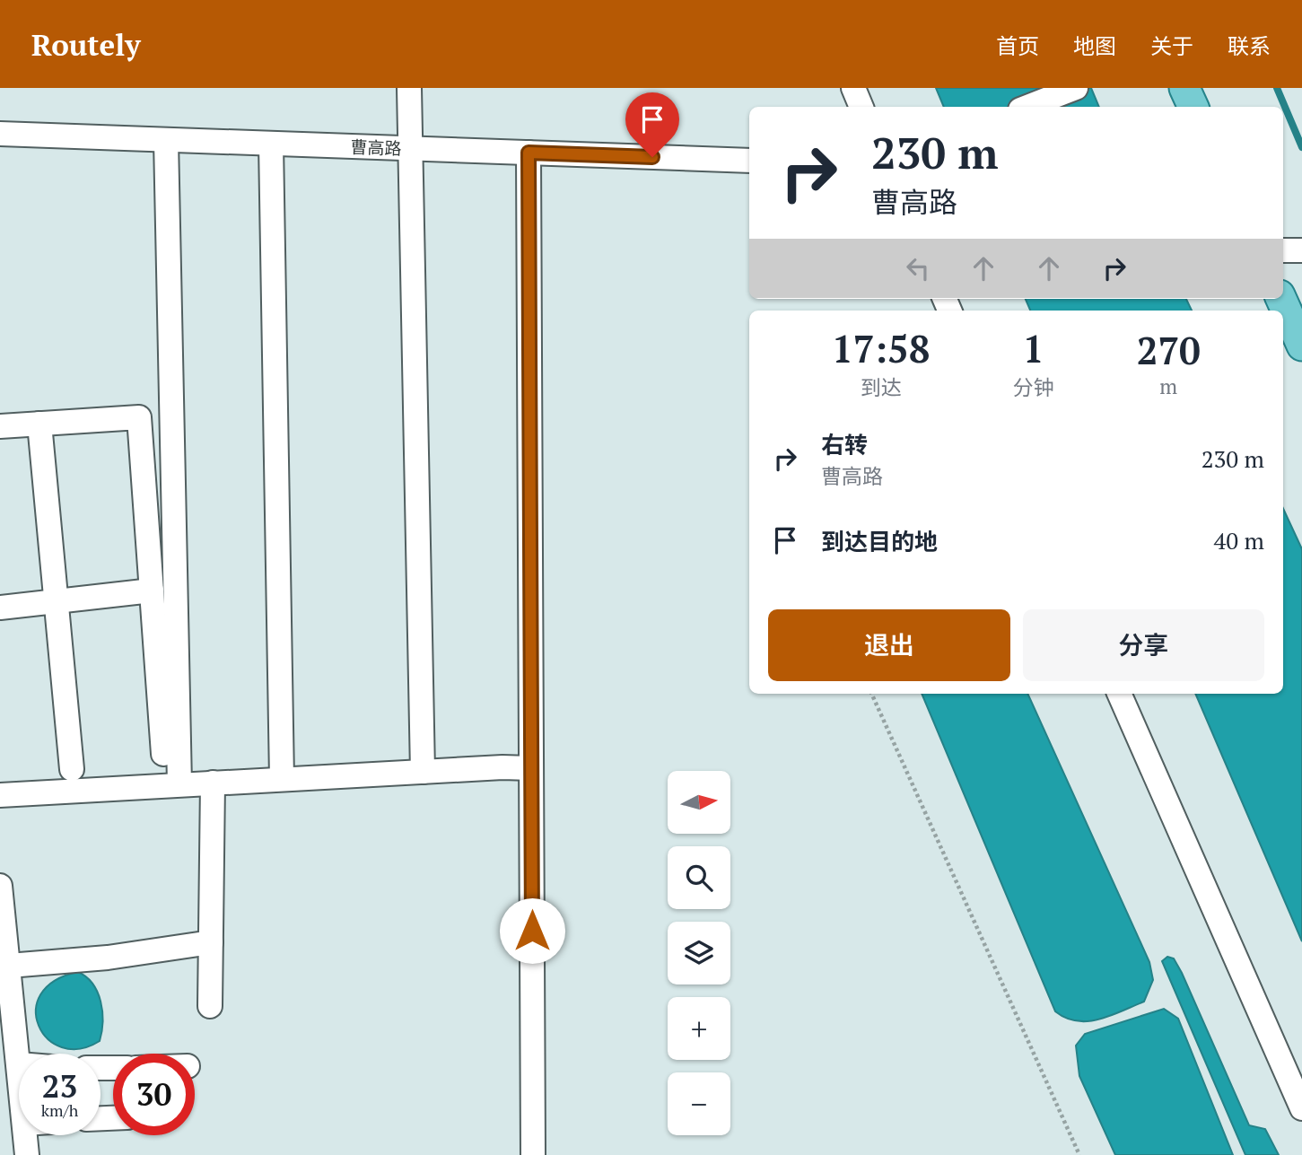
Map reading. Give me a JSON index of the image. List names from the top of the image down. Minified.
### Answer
{"streets":{"street":["曹高路"]},"north":"right","page":{"header":"Routely","nav":["首页","地图","关于","联系"],"turn":["230 m","曹高路"],"eta":["17:58","到达","1","分钟","270","m"],"list":[{"name":"右转","note":"曹高路","value":"230 m"},{"name":"到达目的地","value":"40 m"}],"buttons":["退出","分享"],"map_buttons":["+","−"],"speed":"23 km/h","limit":"30"}}
